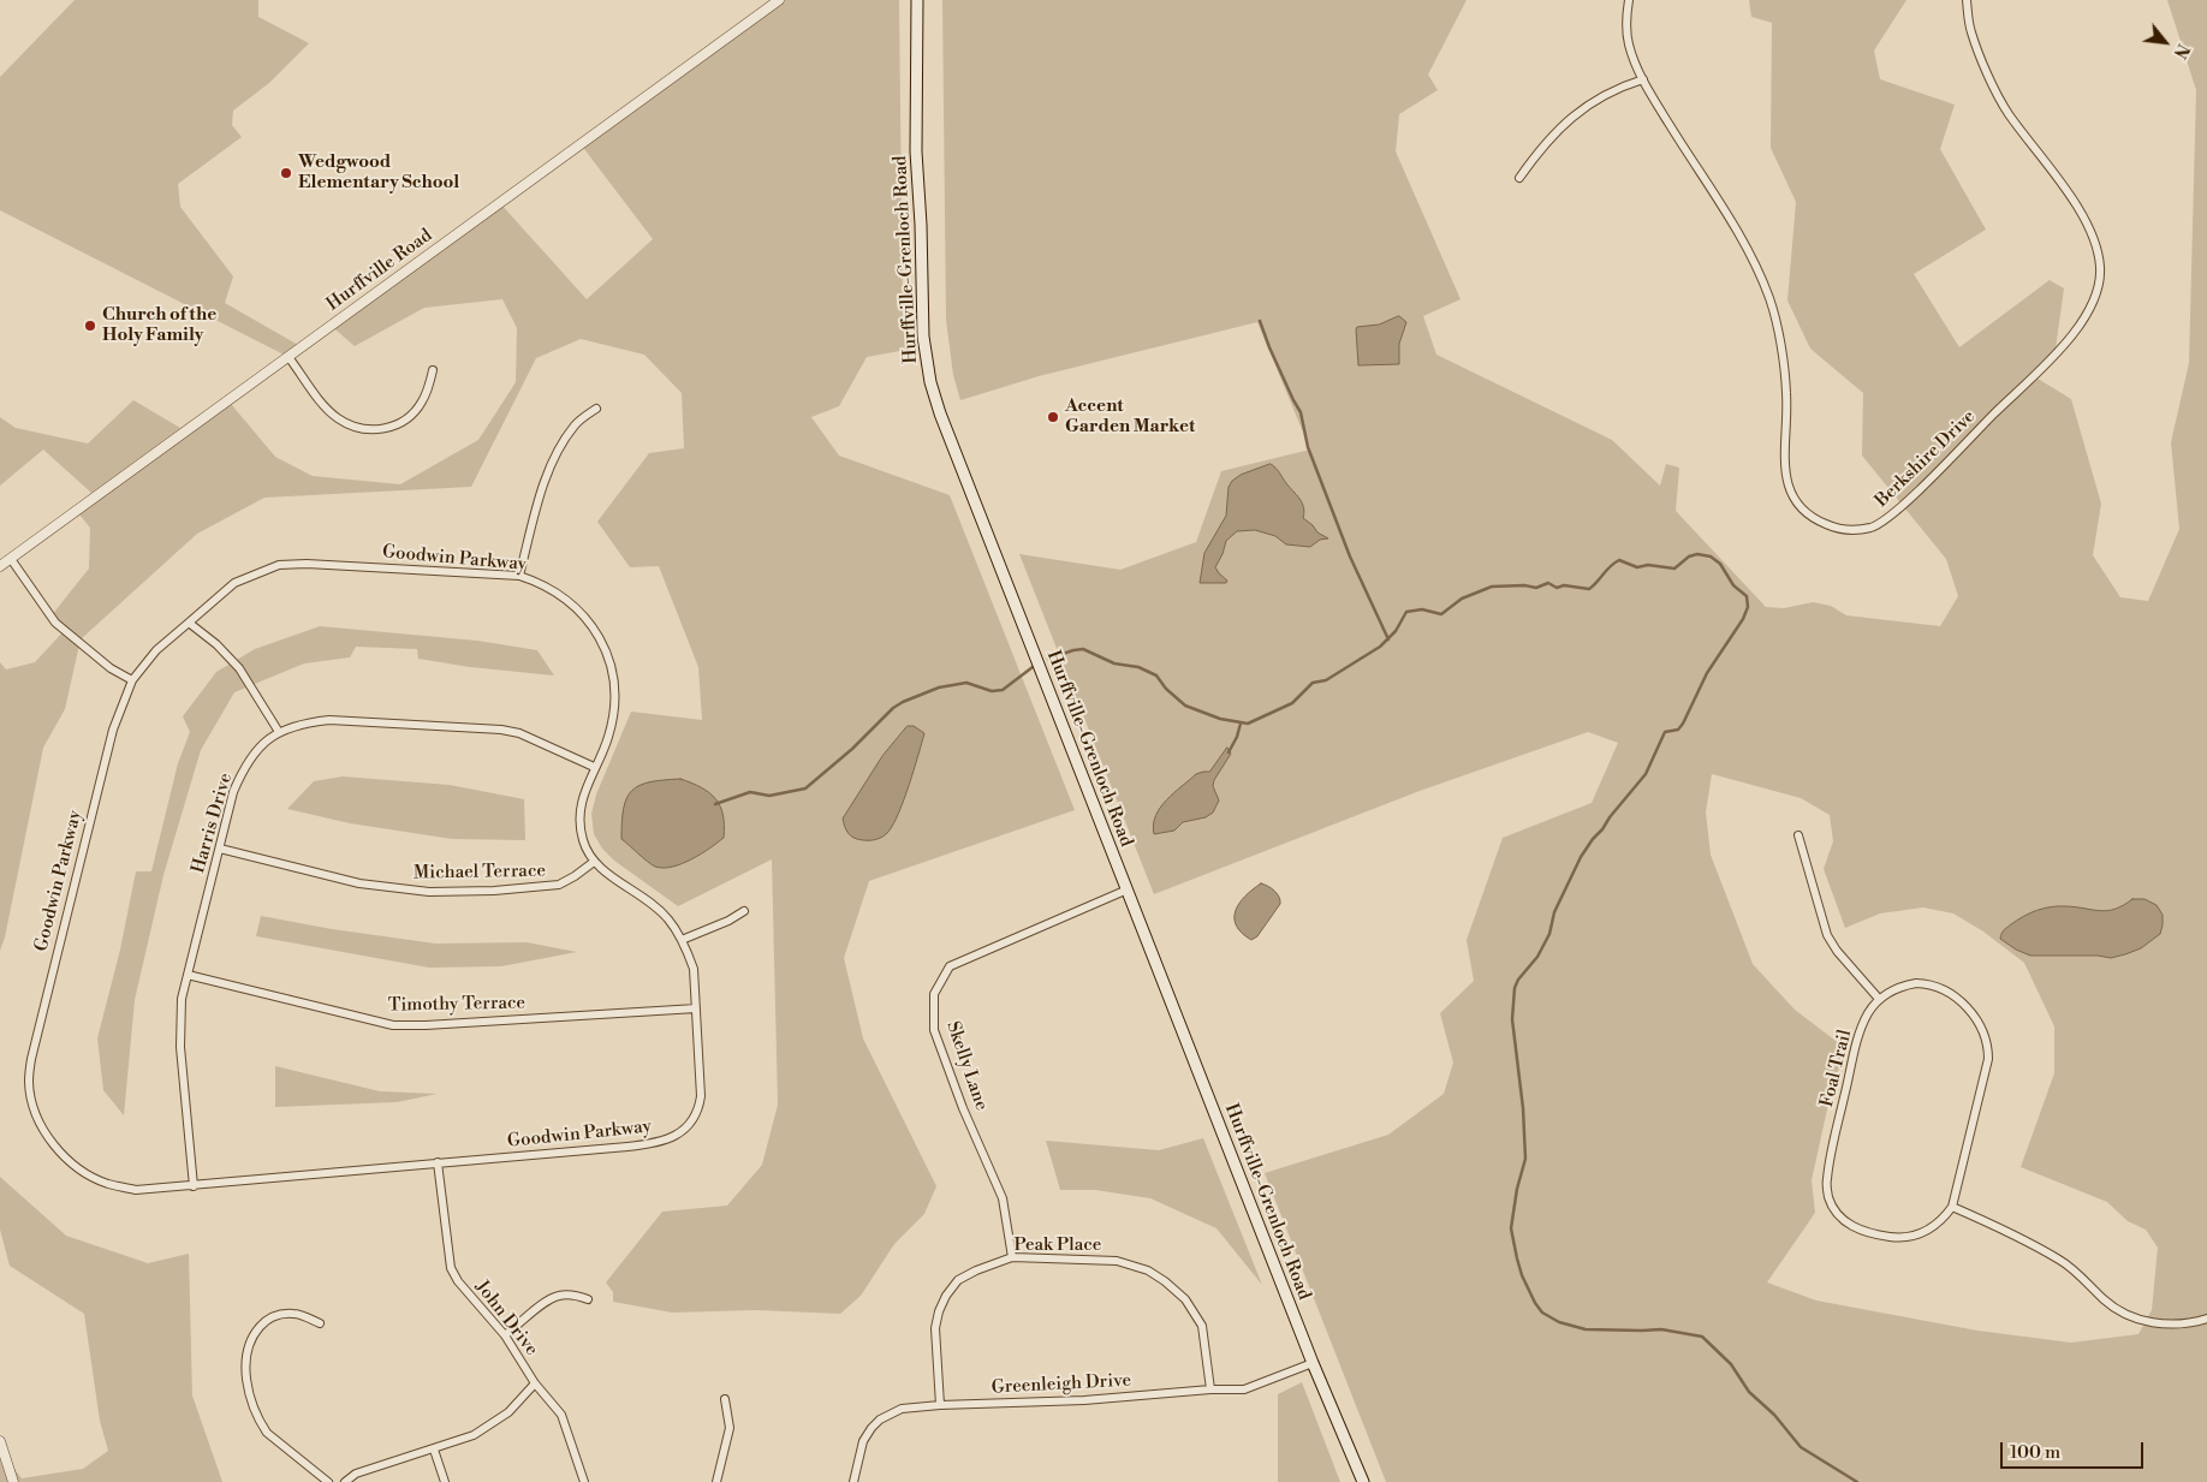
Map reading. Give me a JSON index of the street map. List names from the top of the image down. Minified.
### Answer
{"streets":{"main road":["Hurffville-Grenloch Road"],"street":["Hurffville Road","Berkshire Drive","Goodwin Parkway","Harris Drive","Michael Terrace","Timothy Terrace","Skelly Lane","Foal Trail","Peak Place","John Drive","Greenleigh Drive"]},"crossings":[["Hurffville-Grenloch Road","Skelly Lane"],["Hurffville-Grenloch Road","Greenleigh Drive"],["Goodwin Parkway","Harris Drive"],["Goodwin Parkway","Michael Terrace"],["Goodwin Parkway","Timothy Terrace"],["Goodwin Parkway","John Drive"],["Harris Drive","Michael Terrace"],["Harris Drive","Timothy Terrace"],["Skelly Lane","Peak Place"],["Peak Place","Greenleigh Drive"]],"places":["Wedgwood Elementary School","Church of the Holy Family","Accent Garden Market"],"scale_bar":"100 m","north":"bottom right"}
